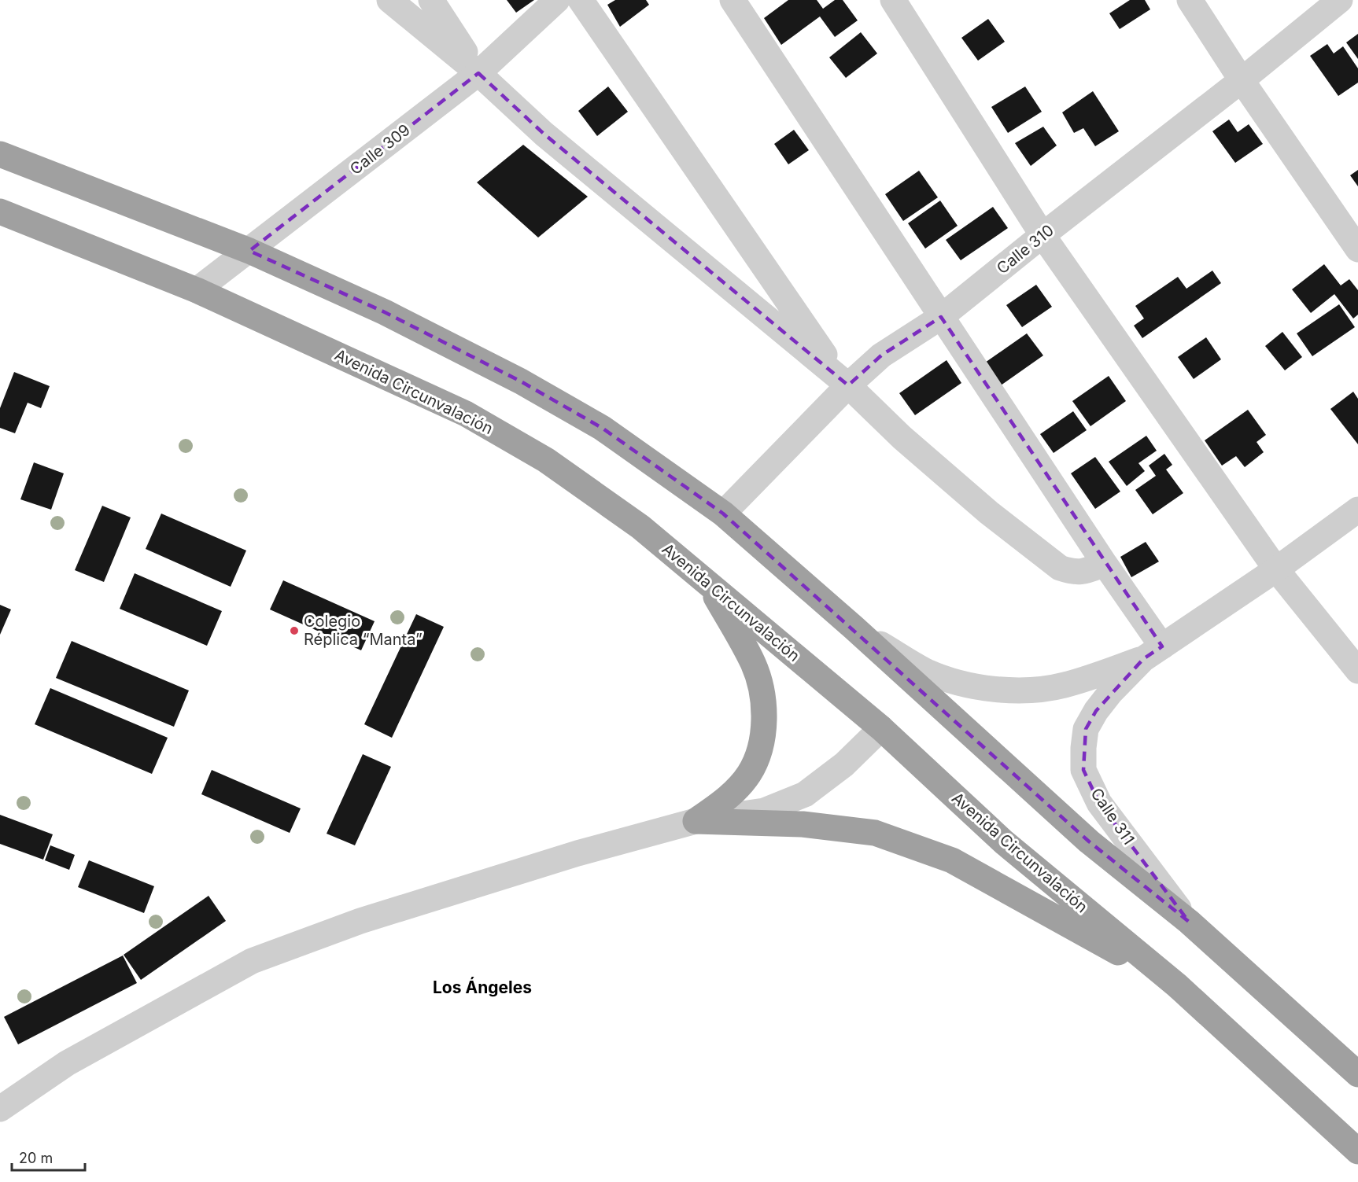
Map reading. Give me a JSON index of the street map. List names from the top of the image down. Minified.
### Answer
{"streets":{"highway":["Avenida Circunvalación"],"street":["Calle 309","Calle 310","Calle 311"]},"crossings":[["Calle 309","Avenida Circunvalación"]],"districts":["Los Ángeles"],"places":["Colegio Réplica “Manta”"],"scale_bar":"20 m"}
